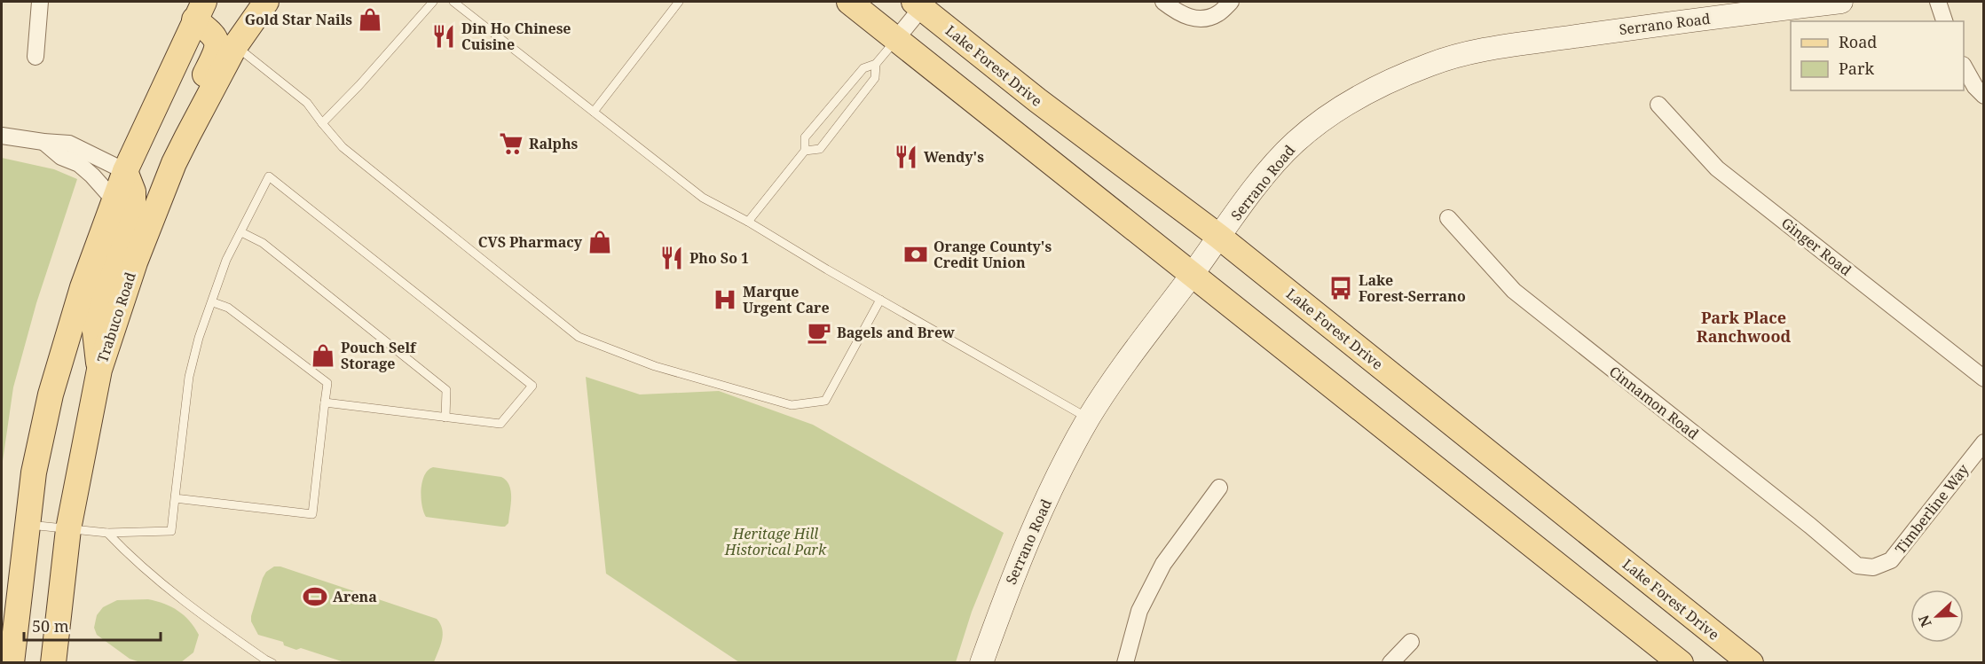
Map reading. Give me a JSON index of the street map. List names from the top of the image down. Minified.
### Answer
{"streets":{"main road":["Lake Forest Drive","Trabuco Road"],"street":["Serrano Road","Ginger Road","Cinnamon Road","Timberline Way"]},"crossings":[["Serrano Road","Lake Forest Drive"],["Cinnamon Road","Timberline Way"]],"districts":["Park Place Ranchwood"],"parks":["Heritage Hill Historical Park"],"places":{"shop":["Gold Star Nails","CVS Pharmacy","Pouch Self Storage"],"restaurant":["Din Ho Chinese Cuisine","Wendy's","Pho So 1"],"supermarket":["Ralphs"],"bank":["Orange County's Credit Union"],"bus stop":["Lake Forest-Serrano"],"hospital":["Marque Urgent Care"],"cafe":["Bagels and Brew"],"sports":["Arena"]},"legend":["Road","Park"],"scale_bar":"50 m","north":"left"}
